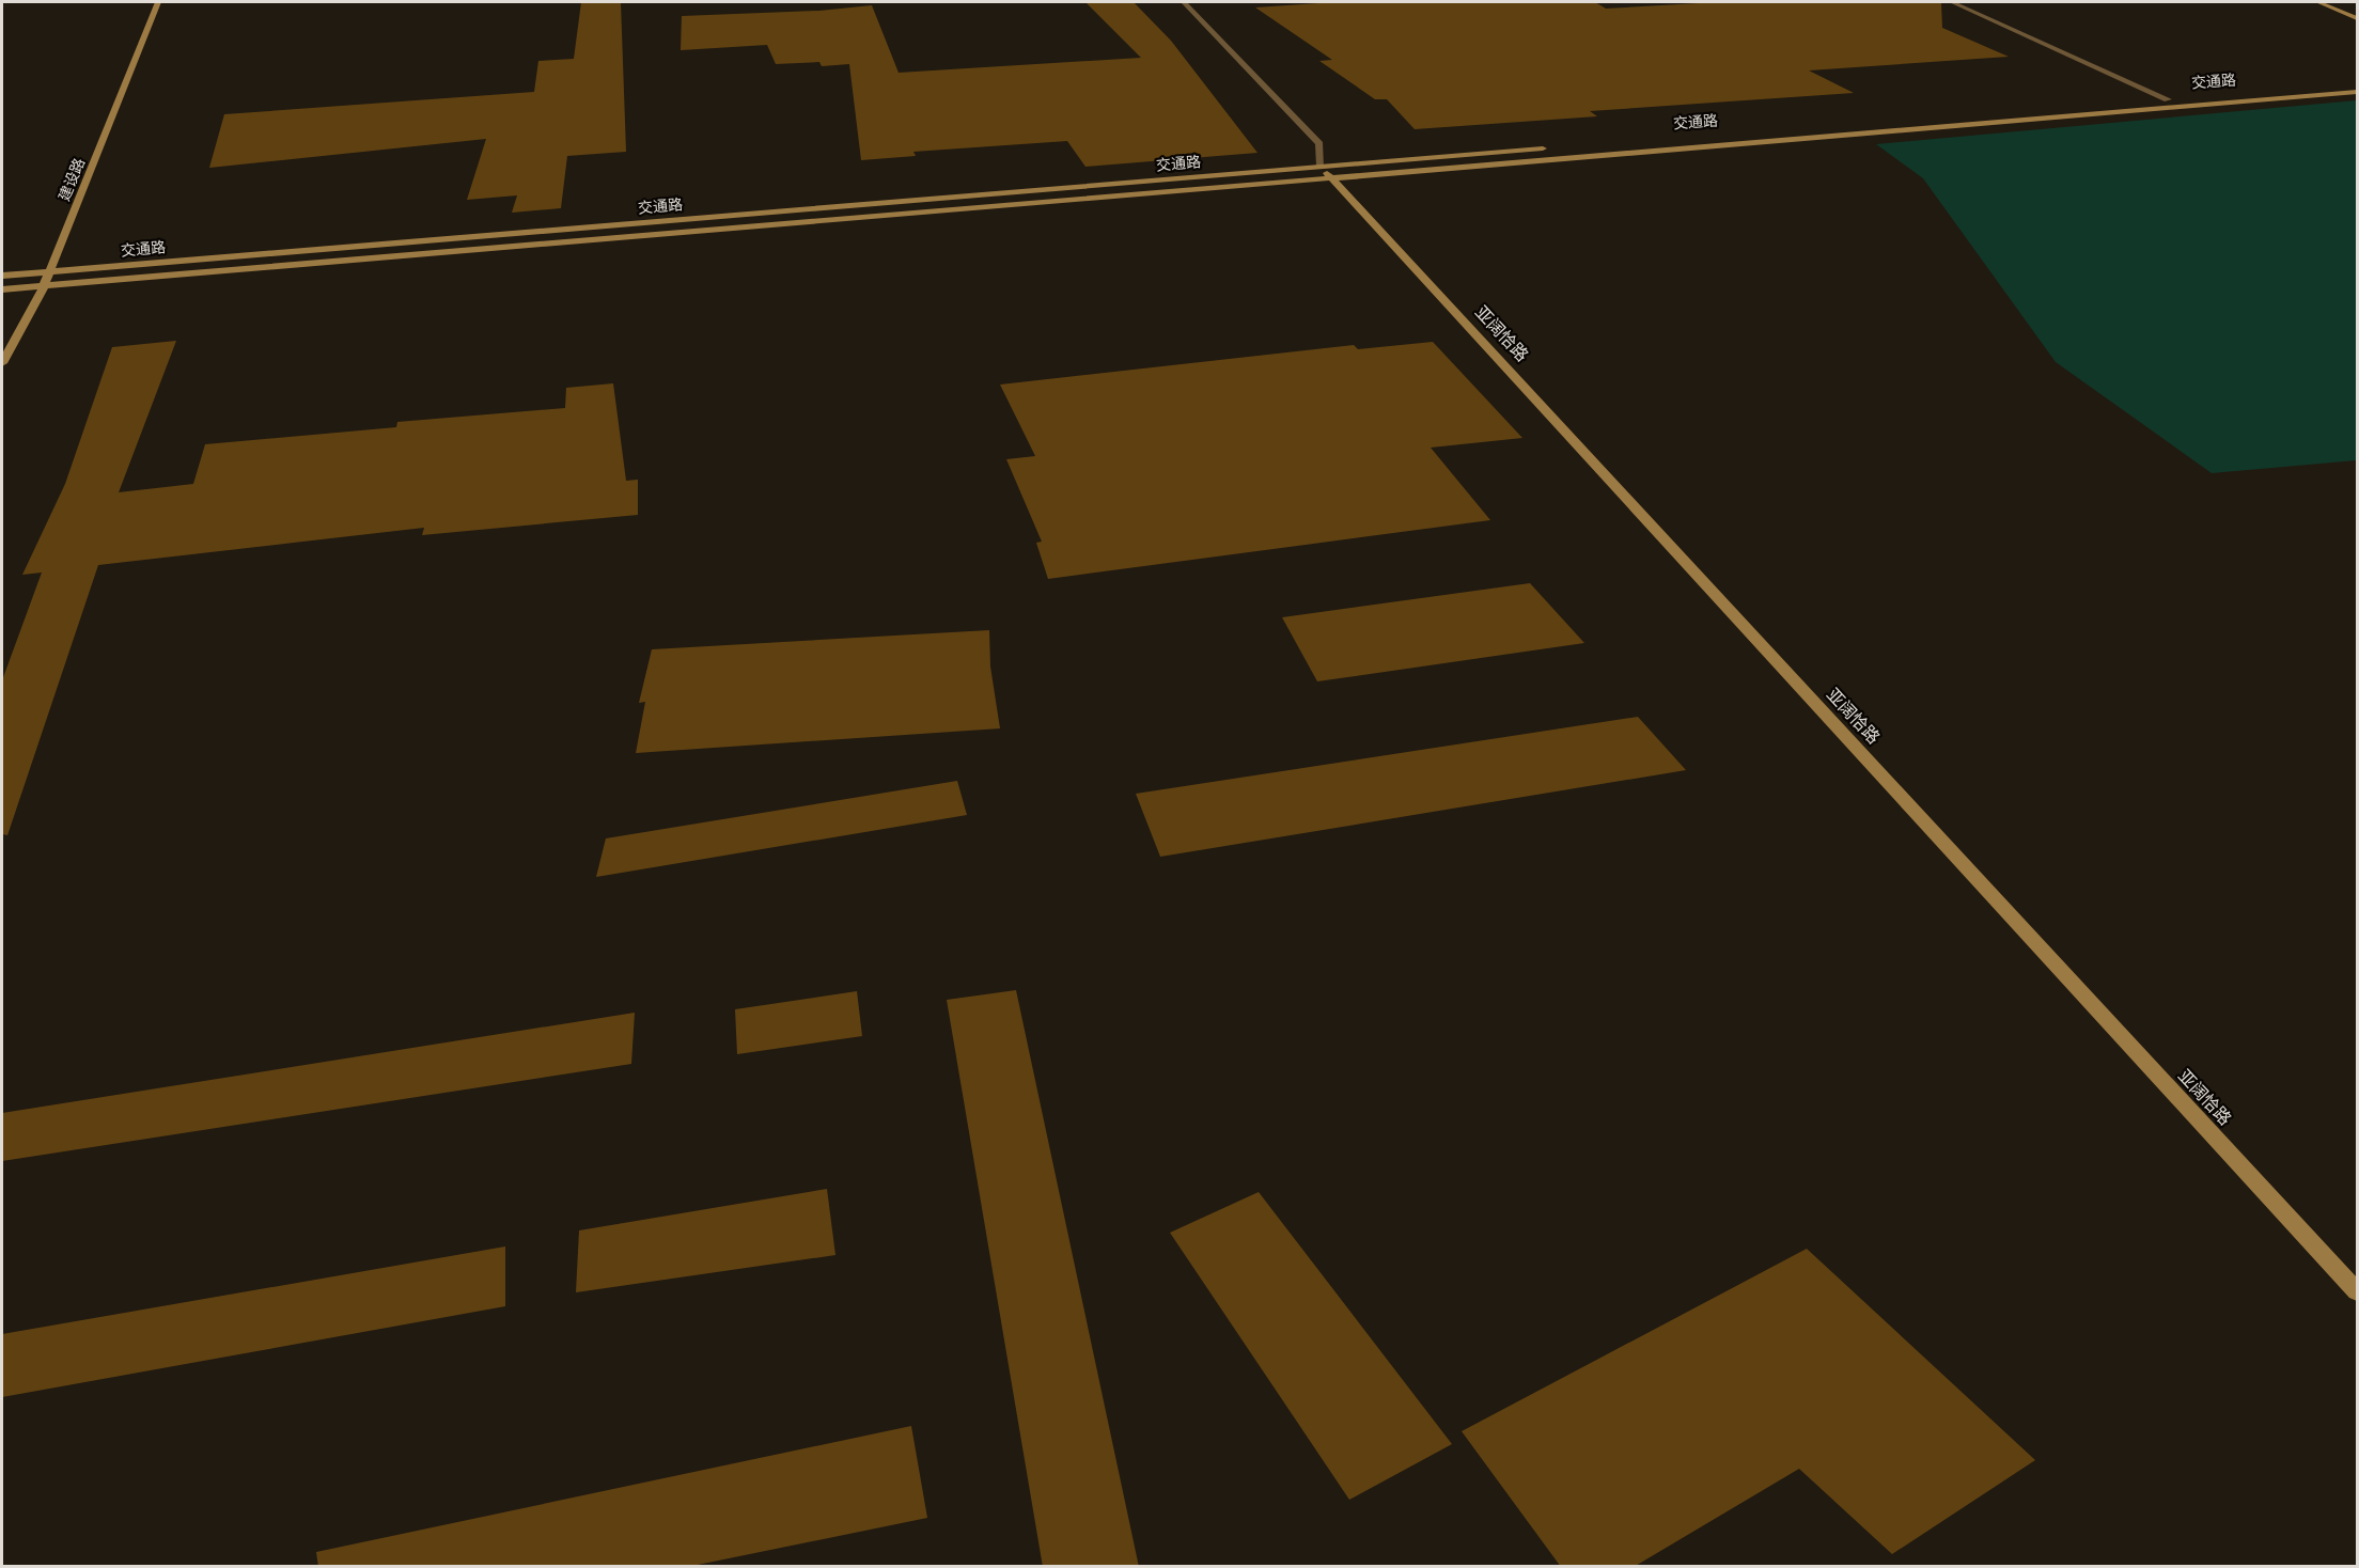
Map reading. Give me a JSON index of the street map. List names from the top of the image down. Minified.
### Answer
{"streets":{"main road":["交通路","建设路","亚阔恰路"]},"crossings":[["交通路","建设路"],["交通路","亚阔恰路"]]}
